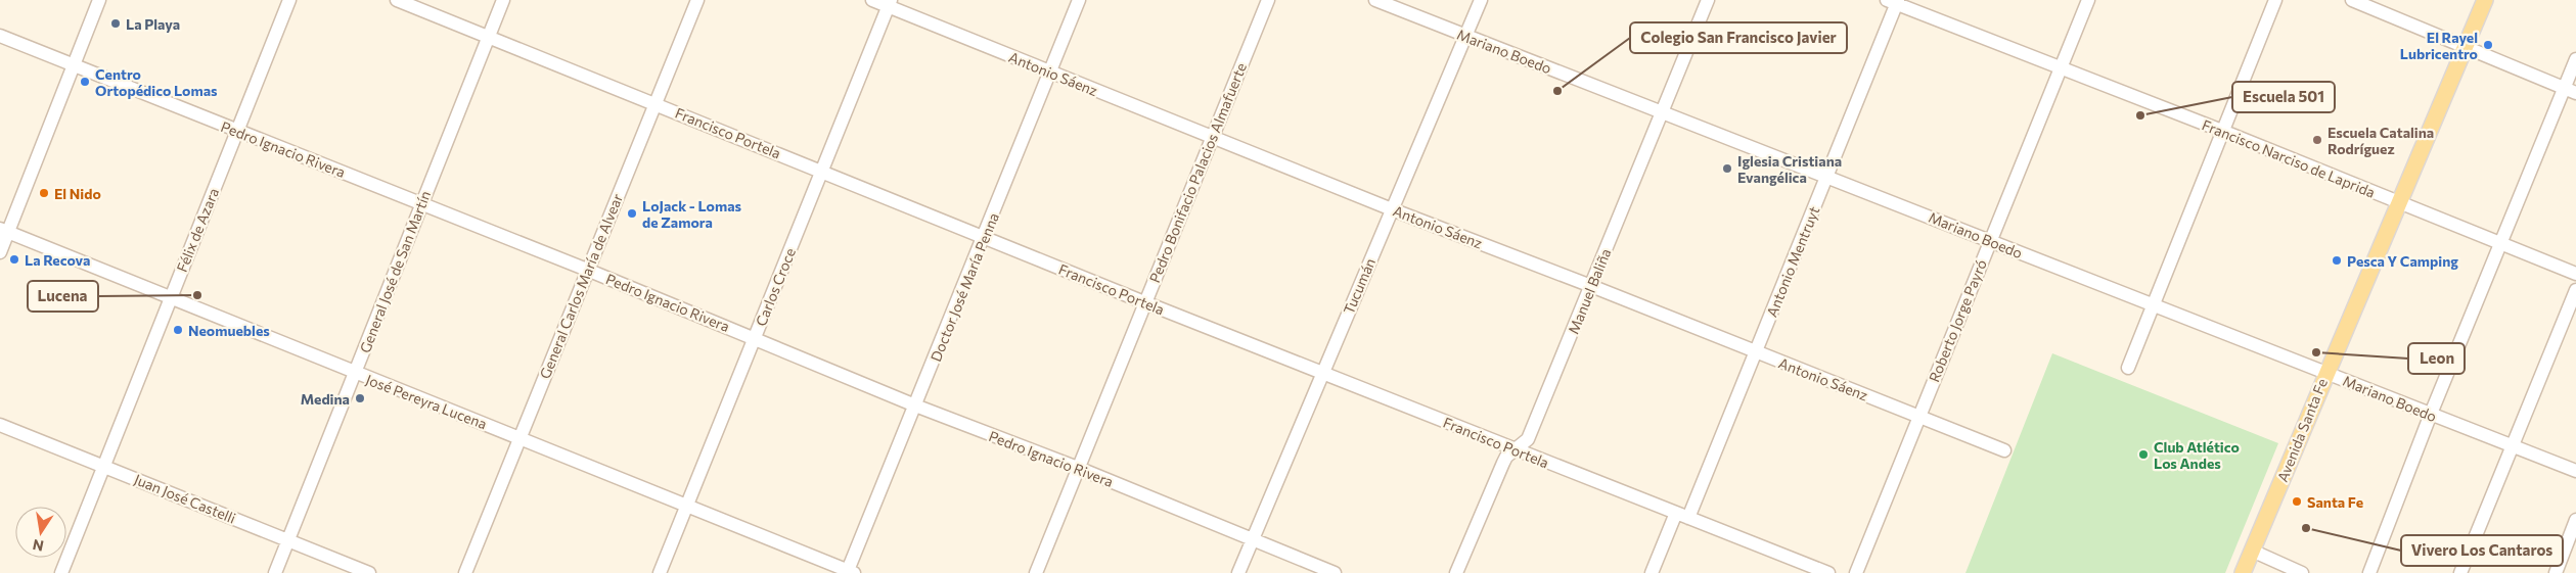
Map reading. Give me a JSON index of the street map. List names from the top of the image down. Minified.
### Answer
{"streets":{"main road":["Avenida Santa Fe"],"street":["Mariano Boedo","Antonio Sáenz","Francisco Portela","Pedro Ignacio Rivera","Francisco Narciso de Laprida","Pedro Bonifacio Palacios Almafuerte","Félix de Azara","Antonio Mentruyt","General José de San Martín","General Carlos María de Alvear","Tucumán","Carlos Croce","Doctor José María Penna","Manuel Baliña","Roberto Jorge Payró","José Pereyra Lucena","Juan José Castelli"]},"crossings":[["Mariano Boedo","Antonio Mentruyt"],["Mariano Boedo","Tucumán"],["Mariano Boedo","Manuel Baliña"],["Mariano Boedo","Roberto Jorge Payró"],["Mariano Boedo","Avenida Santa Fe"],["Antonio Sáenz","Pedro Bonifacio Palacios Almafuerte"],["Antonio Sáenz","Antonio Mentruyt"],["Antonio Sáenz","Tucumán"],["Antonio Sáenz","Carlos Croce"],["Antonio Sáenz","Doctor José María Penna"],["Antonio Sáenz","Manuel Baliña"],["Antonio Sáenz","Roberto Jorge Payró"],["Francisco Portela","Pedro Bonifacio Palacios Almafuerte"],["Francisco Portela","Antonio Mentruyt"],["Francisco Portela","General José de San Martín"],["Francisco Portela","General Carlos María de Alvear"],["Francisco Portela","Tucumán"],["Francisco Portela","Carlos Croce"],["Francisco Portela","Doctor José María Penna"],["Francisco Portela","Manuel Baliña"],["Pedro Ignacio Rivera","Pedro Bonifacio Palacios Almafuerte"],["Pedro Ignacio Rivera","Félix de Azara"],["Pedro Ignacio Rivera","General José de San Martín"],["Pedro Ignacio Rivera","General Carlos María de Alvear"],["Pedro Ignacio Rivera","Tucumán"],["Pedro Ignacio Rivera","Carlos Croce"],["Pedro Ignacio Rivera","Doctor José María Penna"],["Francisco Narciso de Laprida","Antonio Mentruyt"],["Francisco Narciso de Laprida","Roberto Jorge Payró"],["Francisco Narciso de Laprida","Avenida Santa Fe"],["Félix de Azara","José Pereyra Lucena"],["Félix de Azara","Juan José Castelli"],["General José de San Martín","José Pereyra Lucena"],["General José de San Martín","Juan José Castelli"],["General Carlos María de Alvear","José Pereyra Lucena"],["Carlos Croce","José Pereyra Lucena"],["Doctor José María Penna","José Pereyra Lucena"]],"places":["La Playa","El Rayel Lubricentro","Centro Ortopédico Lomas","Colegio San Francisco Javier","Escuela 501","Escuela Catalina Rodríguez","Iglesia Cristiana Evangélica","El Nido","LoJack - Lomas de Zamora","La Recova","Pesca Y Camping","Lucena","Neomuebles","Leon","Medina","Club Atlético Los Andes","Santa Fe","Vivero Los Cantaros"],"north":"bottom"}
